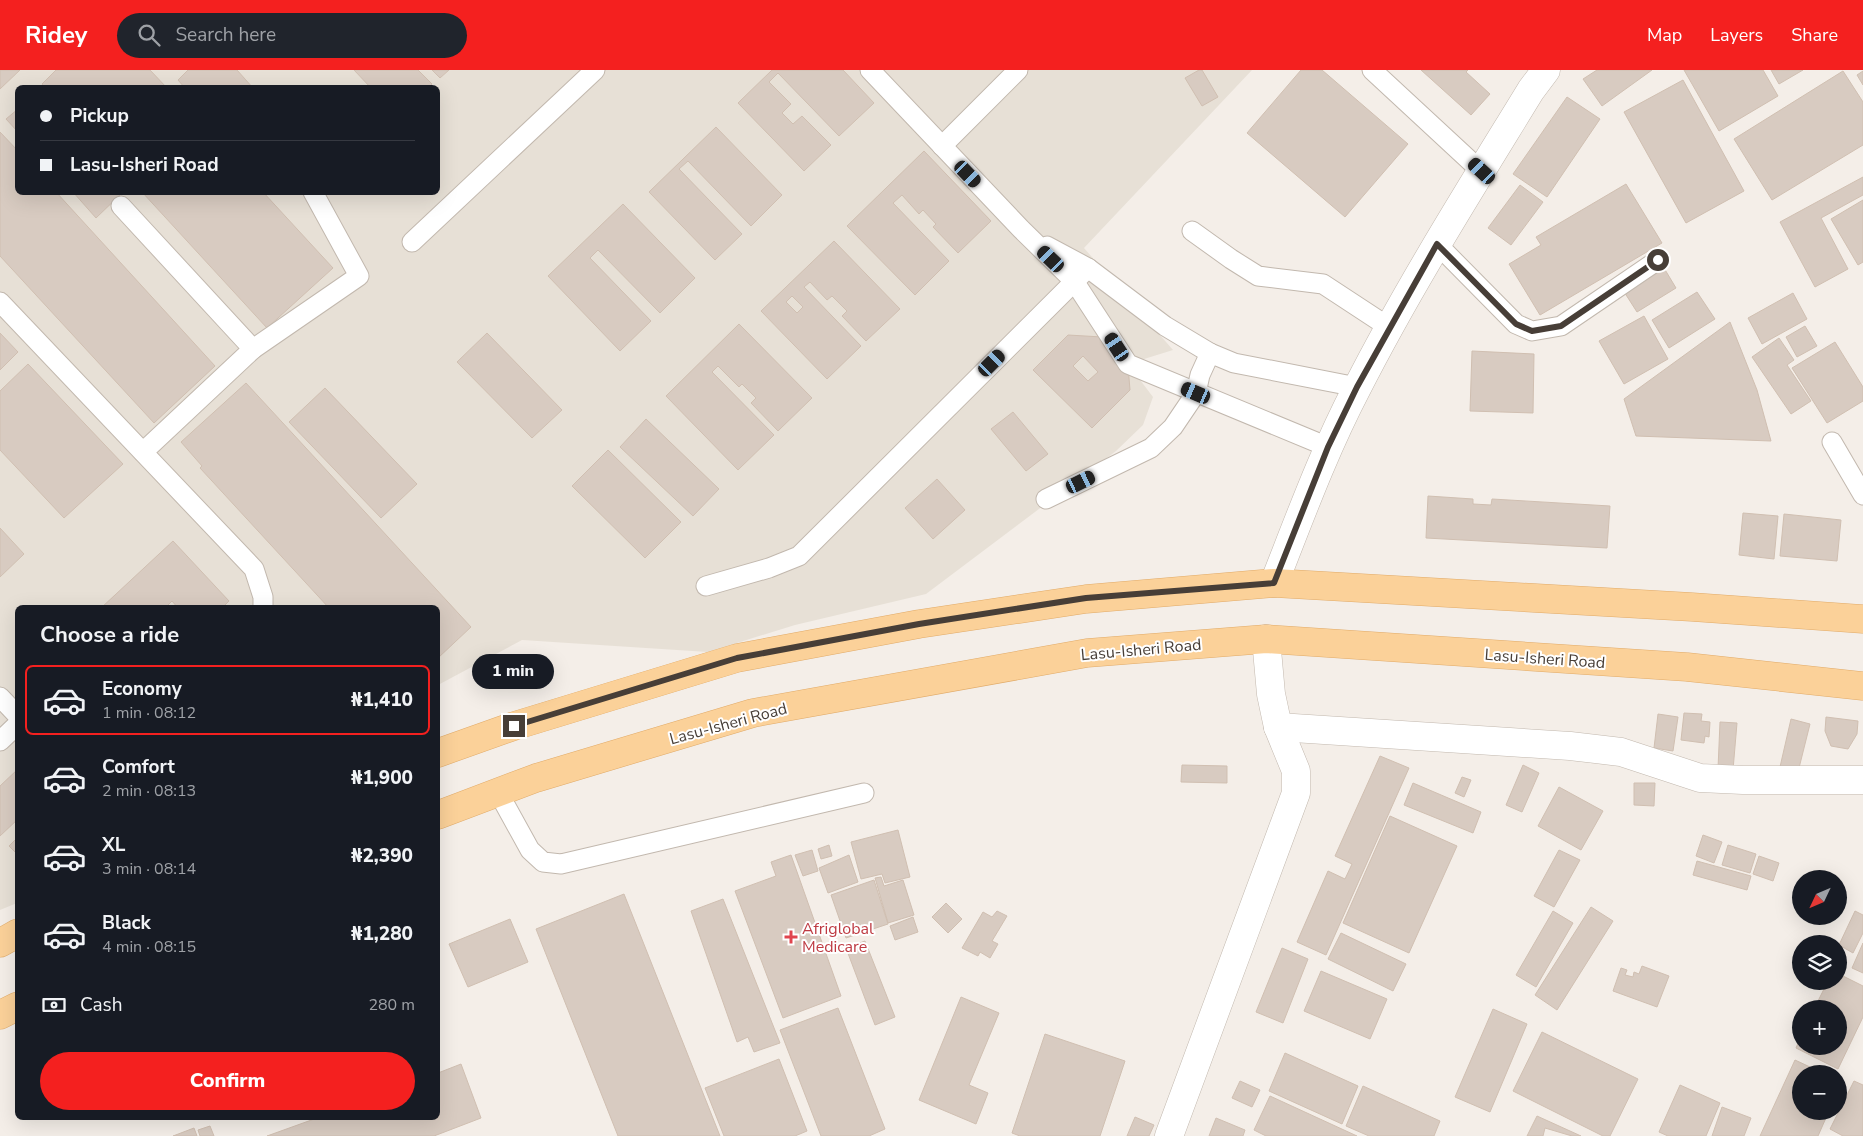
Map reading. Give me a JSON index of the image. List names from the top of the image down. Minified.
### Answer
{"streets":{"main road":["Lasu-Isheri Road"]},"places":{"health":["Afriglobal Medicare"]},"north":"bottom left","page":{"header":"Ridey","search":"Search here","nav":["Map","Layers","Share"],"banner":["Pickup","Lasu-Isheri Road"],"heading":"Choose a ride","bubble":"1 min","list":[{"name":"Economy","note":"1 min · 08:12","value":"₦1,410"},{"name":"Comfort","note":"2 min · 08:13","value":"₦1,900"},{"name":"XL","note":"3 min · 08:14","value":"₦2,390"},{"name":"Black","note":"4 min · 08:15","value":"₦1,280"}],"map_buttons":["+","−"],"pay":["Cash","280 m"],"buttons":"Confirm"}}
